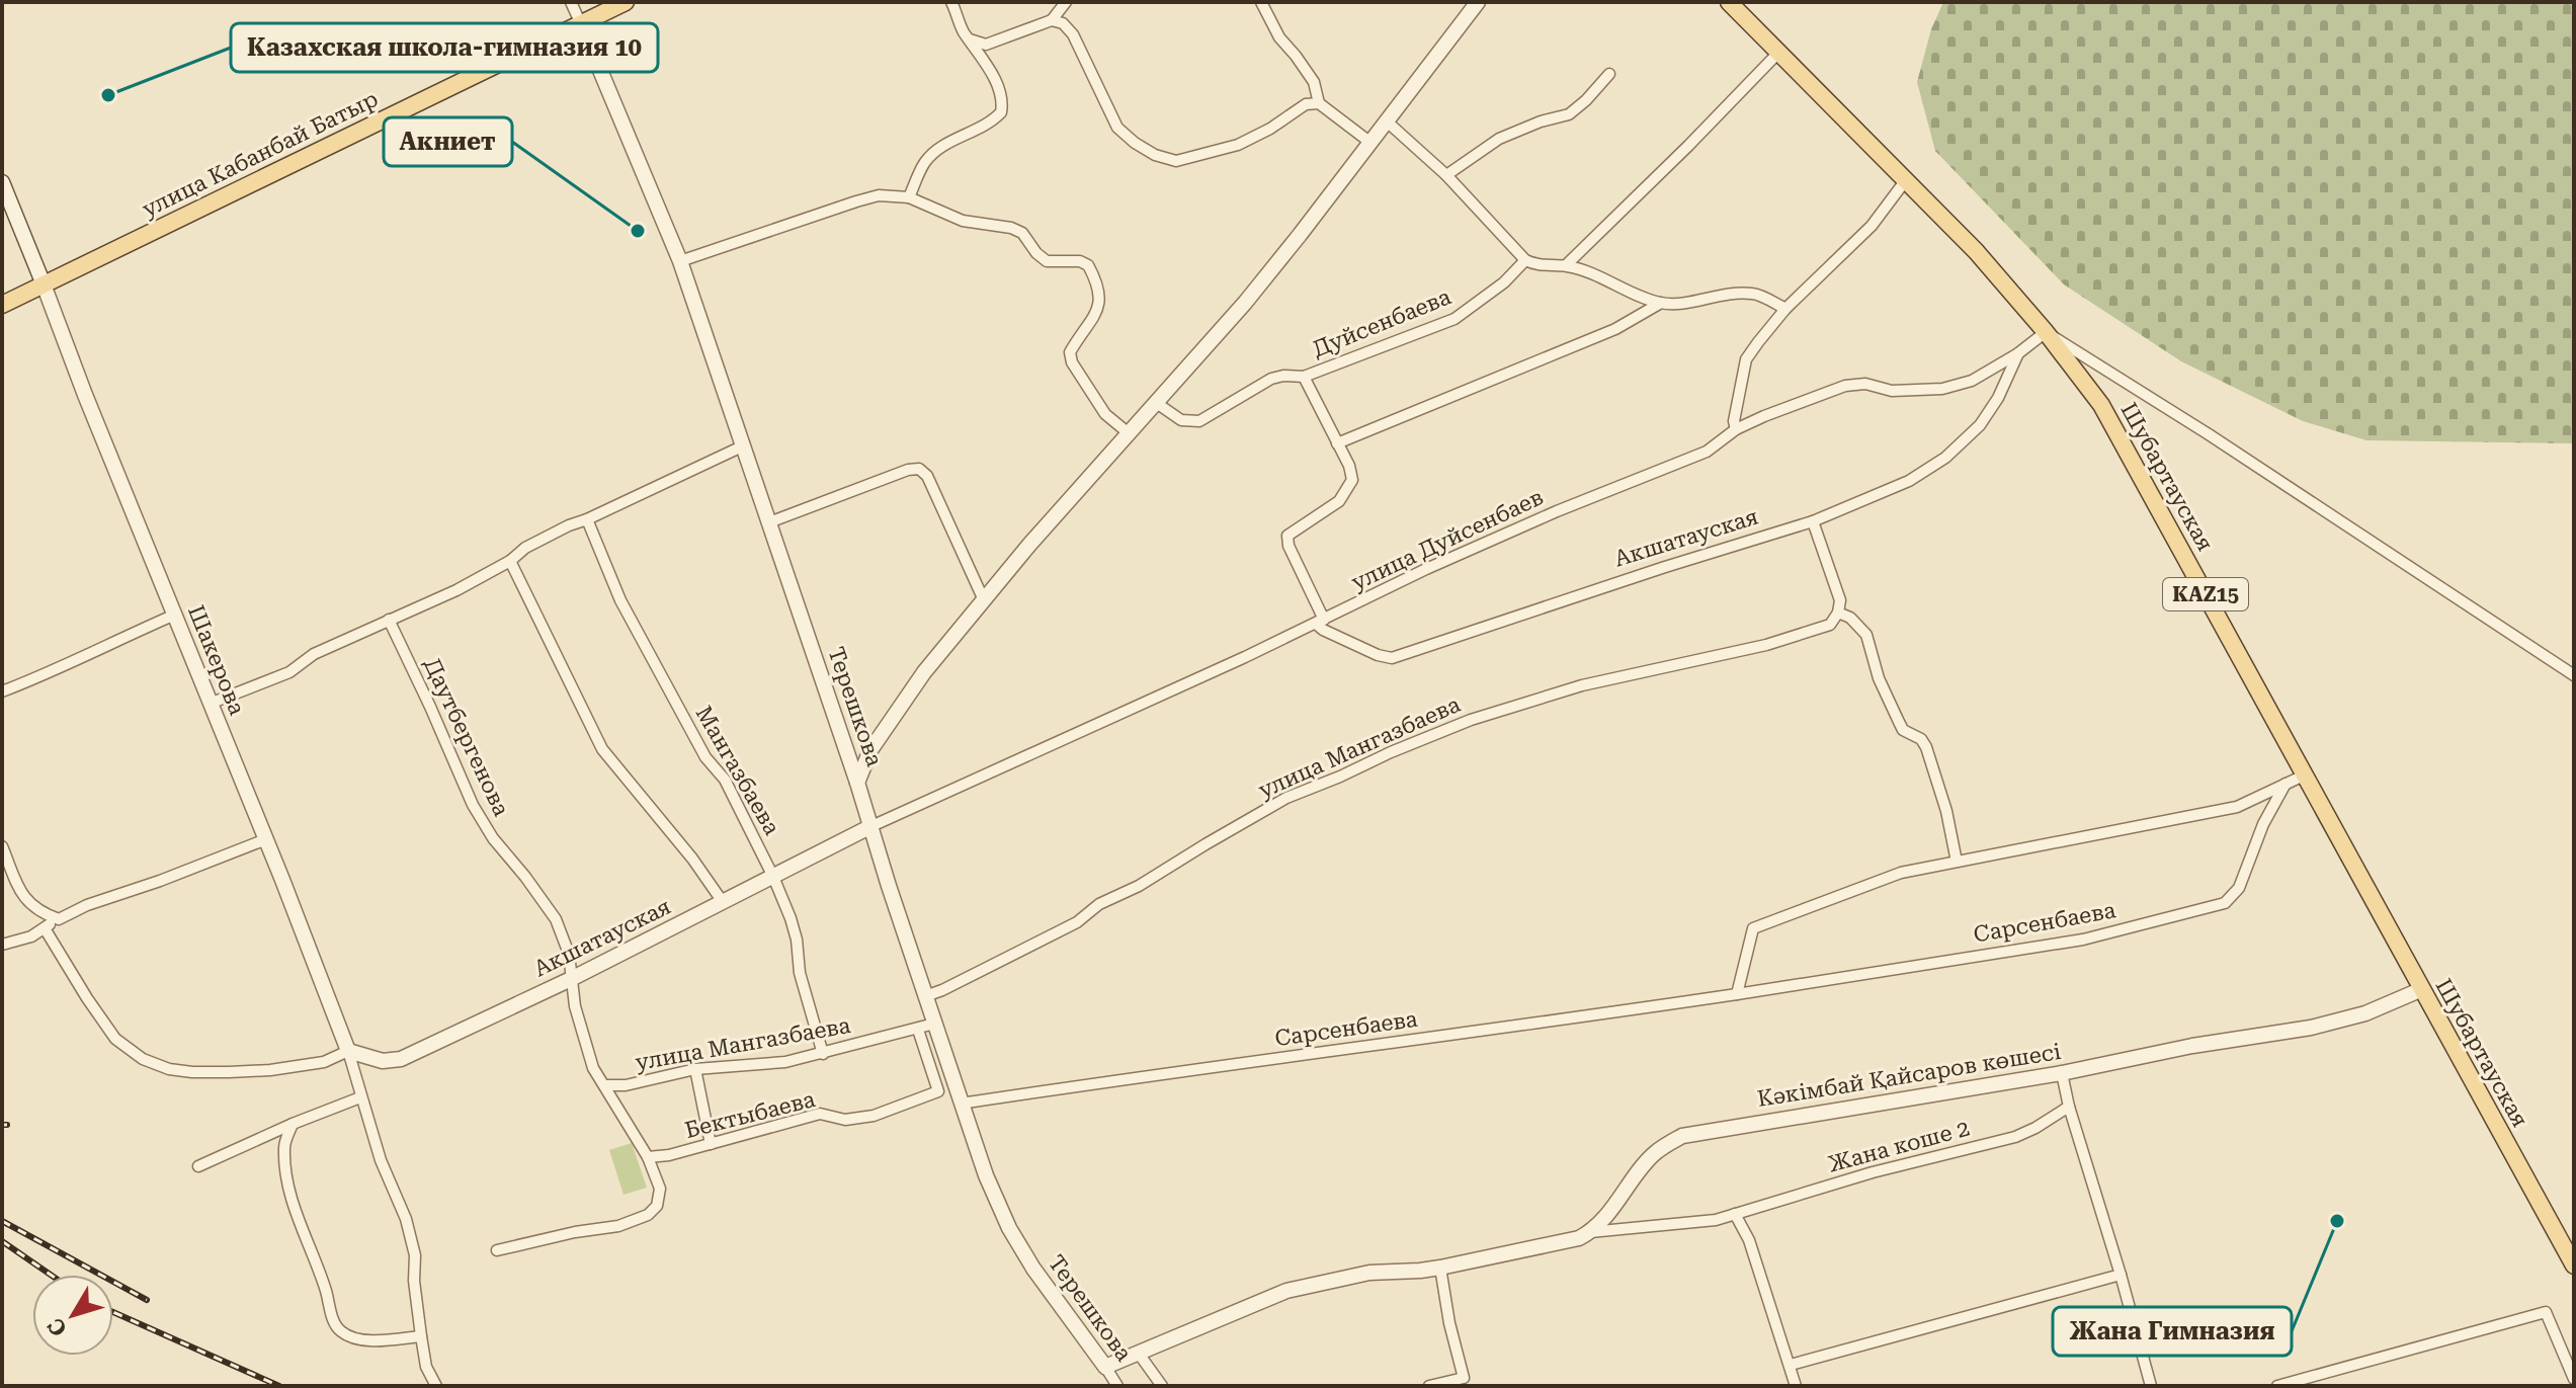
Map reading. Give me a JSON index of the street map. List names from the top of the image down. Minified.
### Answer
{"streets":{"main road":["улица Кабанбай Батыр","Шубартауская","KAZ15"],"street":["Дуйсенбаева","Акшатауская","улица Дуйсенбаев","Шакерова","Терешкова","Даутбергенова","улица Мангазбаева","Мангазбаева","Сарсенбаева","Кәкімбай Қайсаров көшесі","Бектыбаева","Жана коше 2"]},"crossings":[["улица Кабанбай Батыр","Шакерова"],["улица Кабанбай Батыр","Терешкова"],["Шубартауская","улица Дуйсенбаев"],["Шубартауская","Кәкімбай Қайсаров көшесі"],["Акшатауская","улица Дуйсенбаев"],["Акшатауская","Шакерова"],["Акшатауская","Терешкова"],["Акшатауская","Даутбергенова"],["Акшатауская","Мангазбаева"],["улица Дуйсенбаев","Терешкова"],["Терешкова","улица Мангазбаева"],["Терешкова","Сарсенбаева"],["Даутбергенова","улица Мангазбаева"],["Даутбергенова","Бектыбаева"],["улица Мангазбаева","Мангазбаева"],["улица Мангазбаева","Бектыбаева"],["Кәкімбай Қайсаров көшесі","Жана коше 2"]],"places":["Казахская школа-гимназия 10","Акниет","Жана Гимназия"],"north":"bottom left"}
